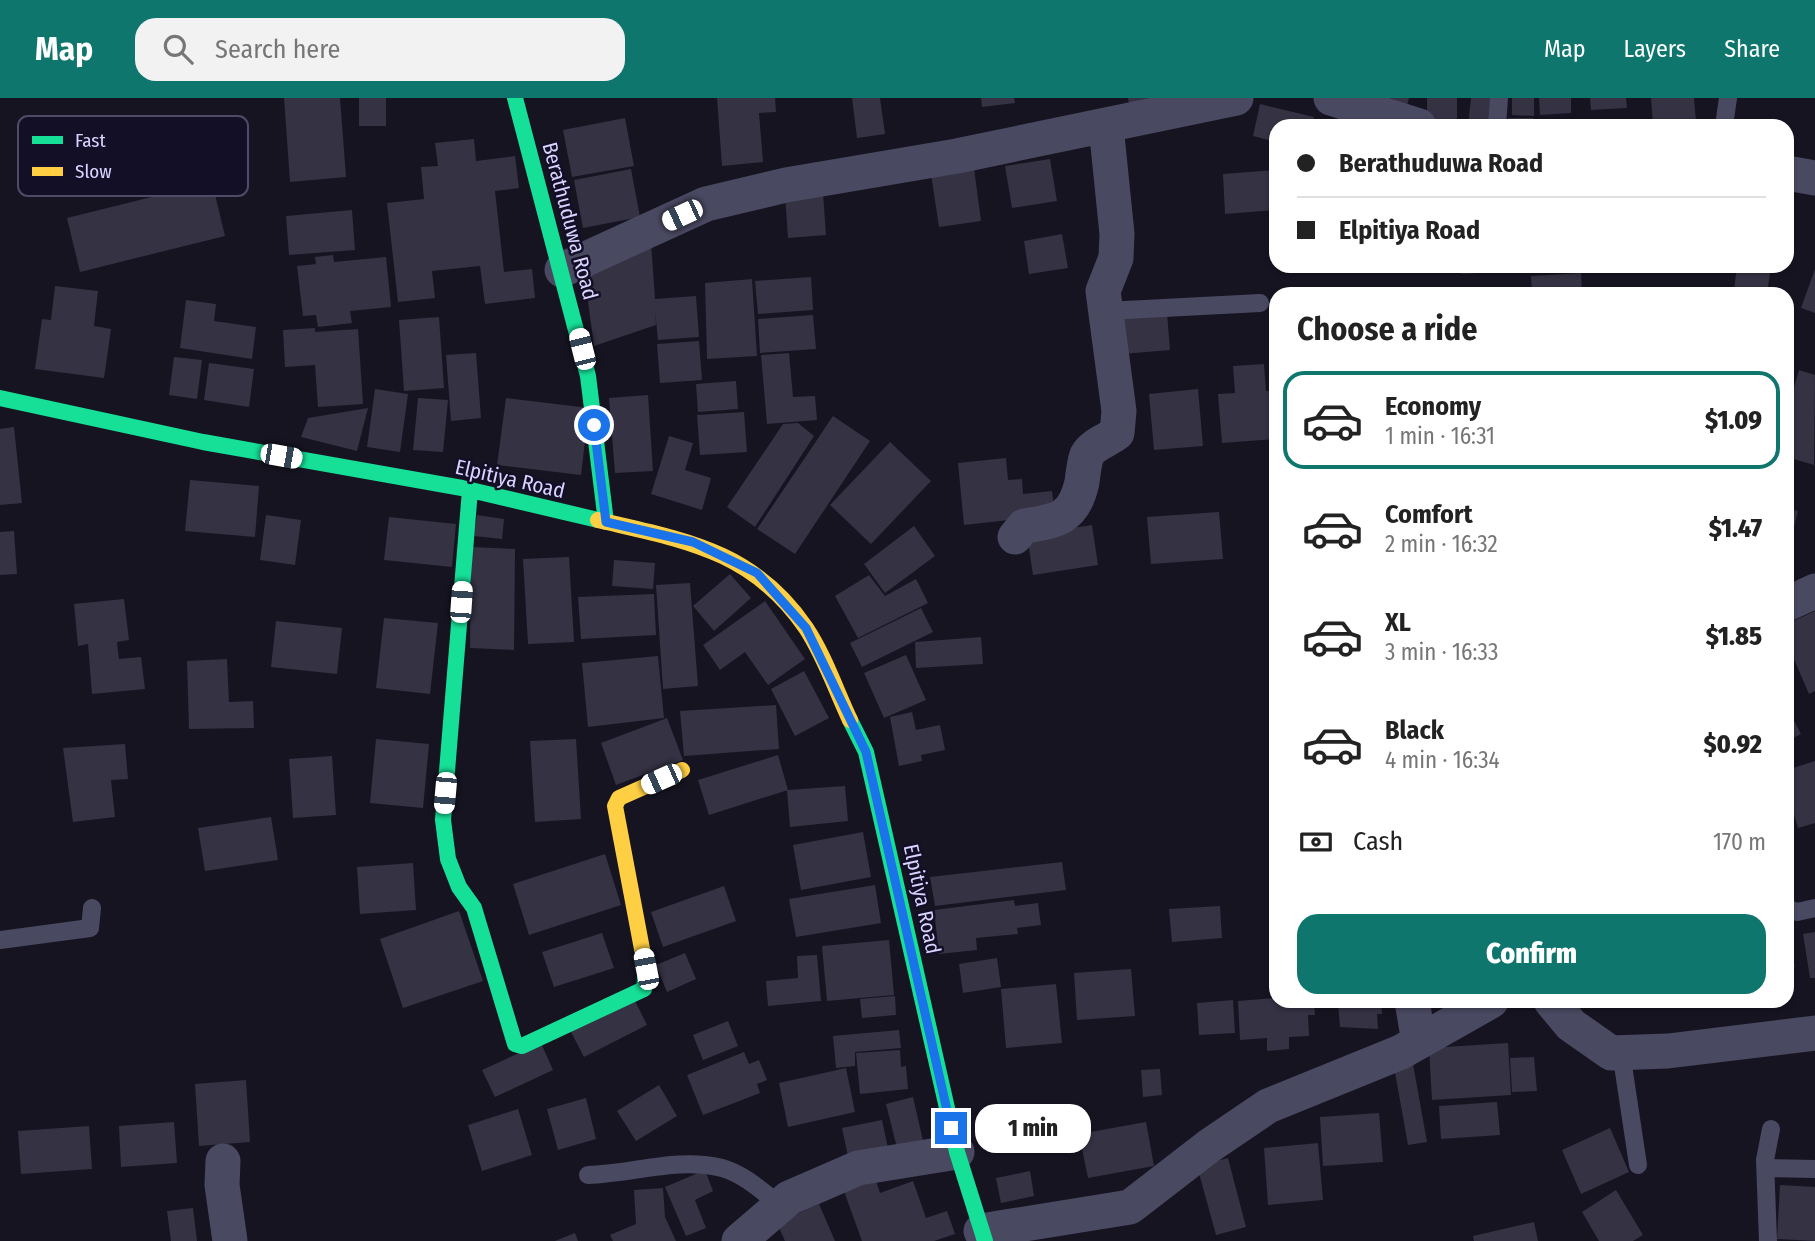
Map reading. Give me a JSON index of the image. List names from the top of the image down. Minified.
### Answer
{"streets":{"main road":["Berathuduwa Road","Elpitiya Road"]},"crossings":[["Berathuduwa Road","Elpitiya Road"]],"legend":["Fast","Slow"],"page":{"header":"Map","search":"Search here","nav":["Map","Layers","Share"],"banner":["Berathuduwa Road","Elpitiya Road"],"heading":"Choose a ride","list":[{"name":"Economy","note":"1 min · 16:31","value":"$1.09"},{"name":"Comfort","note":"2 min · 16:32","value":"$1.47"},{"name":"XL","note":"3 min · 16:33","value":"$1.85"},{"name":"Black","note":"4 min · 16:34","value":"$0.92"}],"pay":["Cash","170 m"],"buttons":"Confirm","bubble":"1 min"}}
